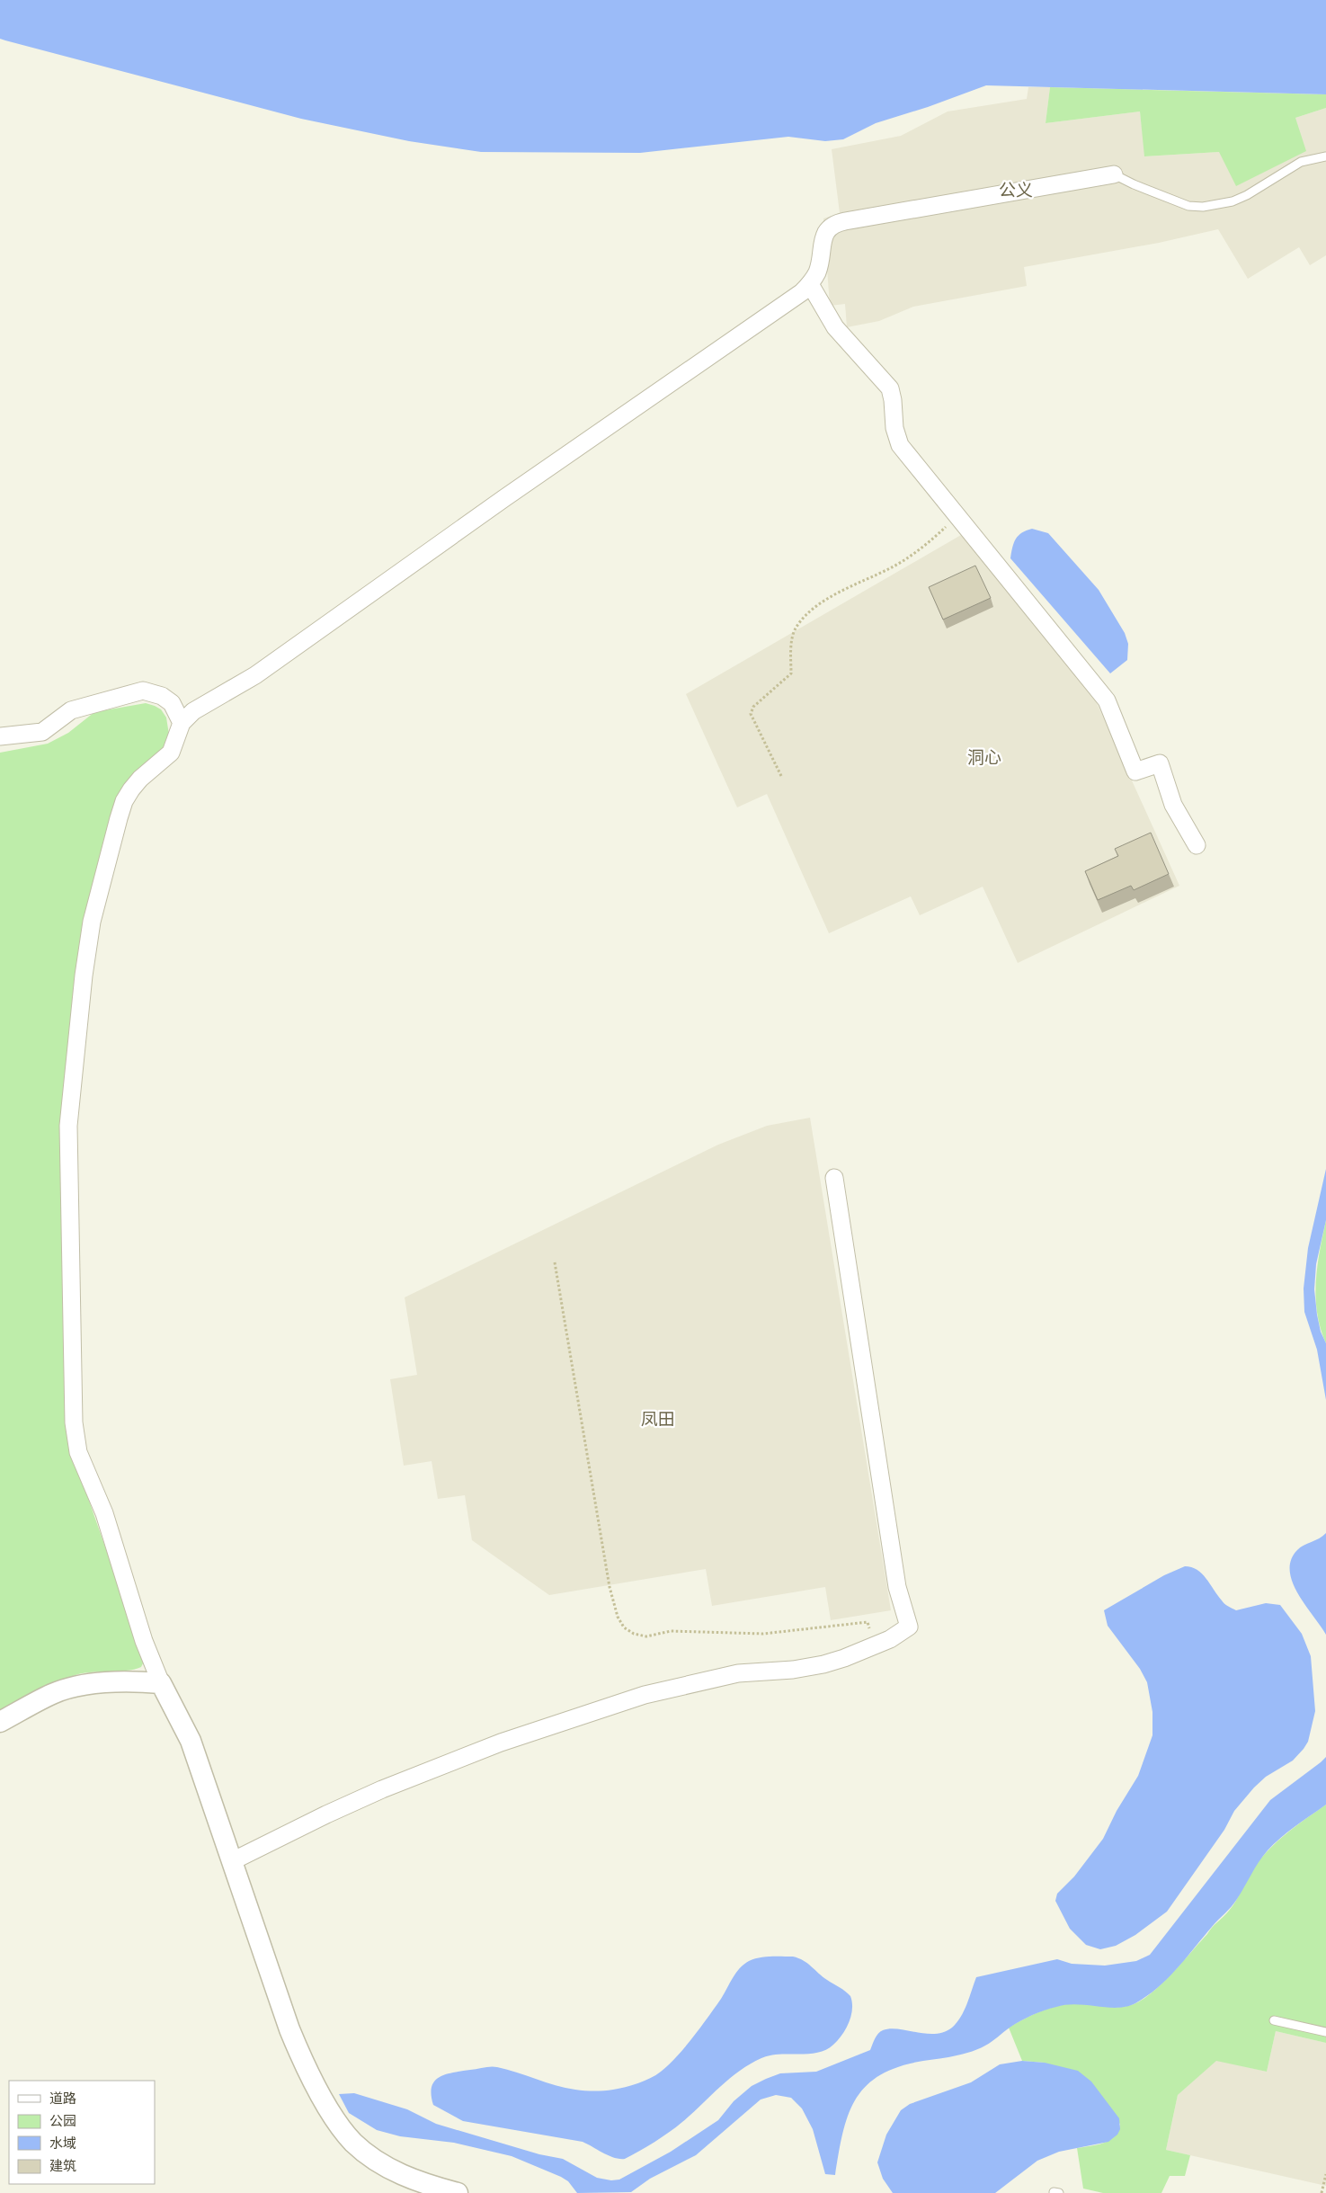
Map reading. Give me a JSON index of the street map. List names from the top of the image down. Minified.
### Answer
{"districts":["公义","洞心","凤田"],"legend":["道路","公园","水域","建筑"]}
